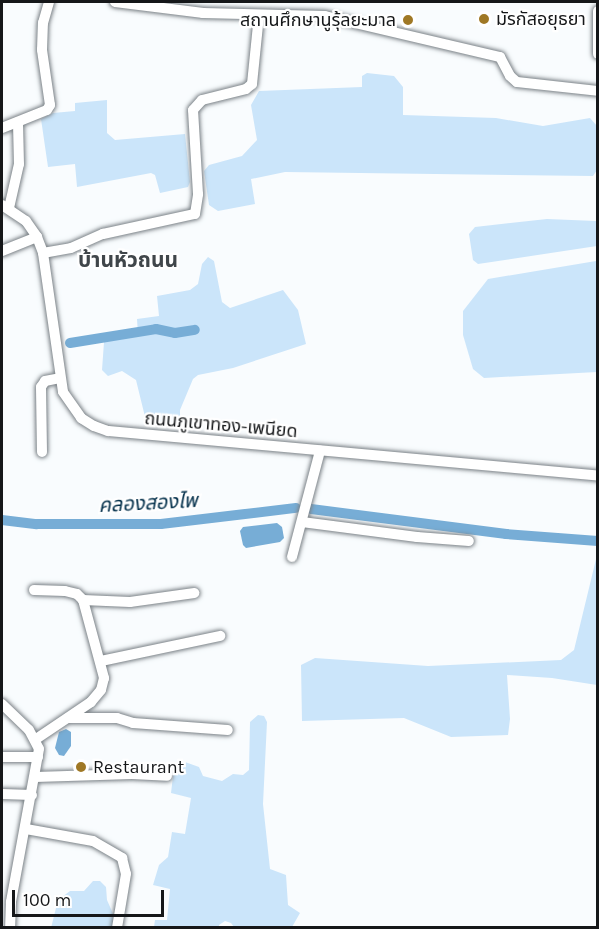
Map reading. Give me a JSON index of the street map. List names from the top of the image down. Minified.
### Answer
{"streets":{"street":["ถนนภูเขาทอง-เพนียด"]},"districts":["บ้านหัวถนน"],"water":["คลองสองไพ"],"places":["มัรกัสอยุธยา","สถานศึกษานูรุ้ลยะมาล","Restaurant"],"scale_bar":"100 m"}
